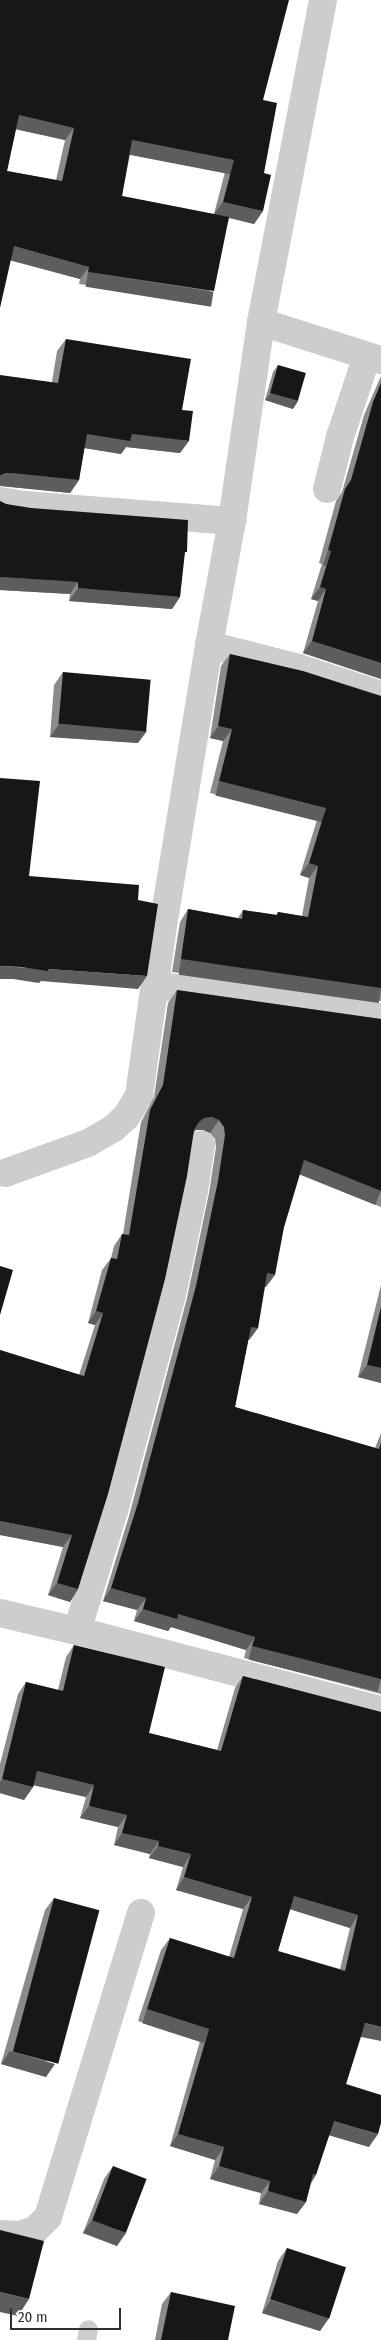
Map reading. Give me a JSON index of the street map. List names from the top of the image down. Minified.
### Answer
{"scale_bar":"20 m"}
